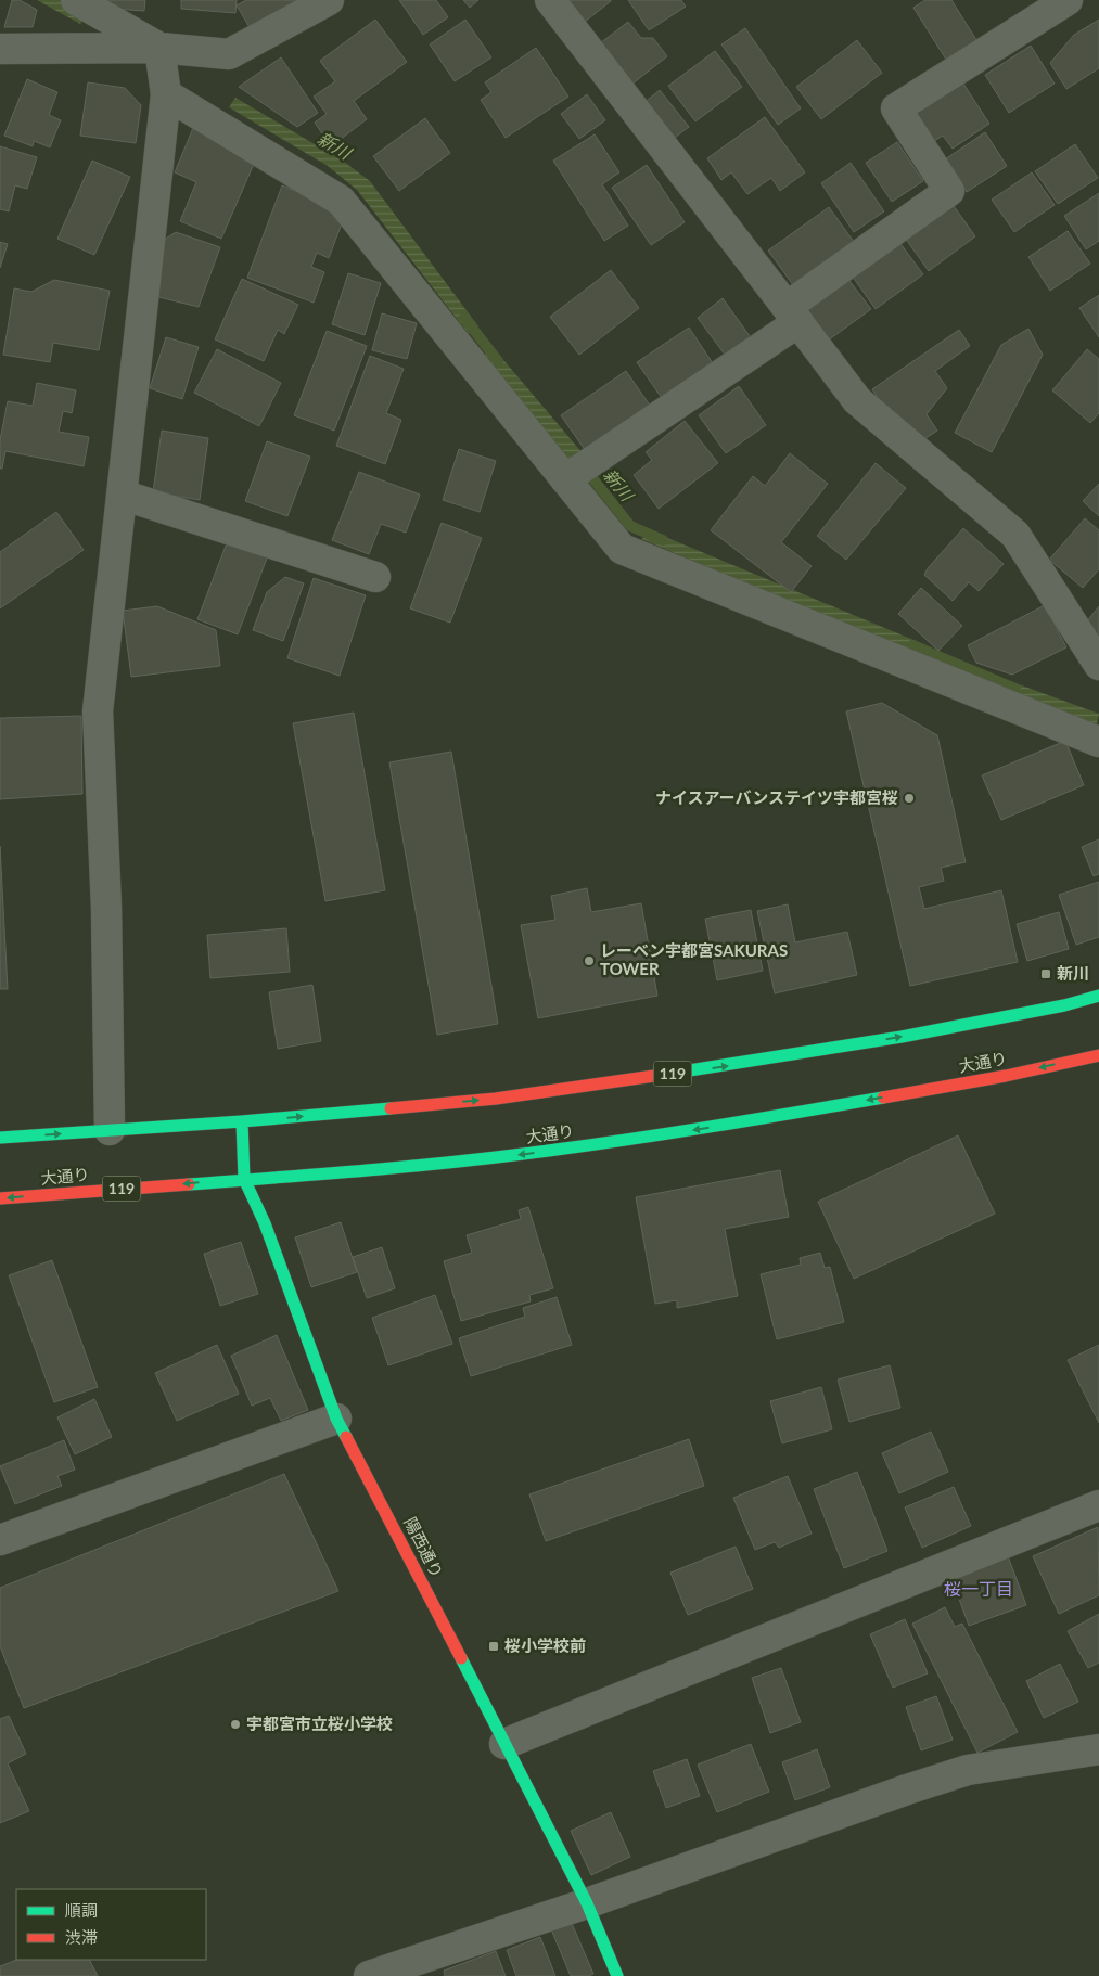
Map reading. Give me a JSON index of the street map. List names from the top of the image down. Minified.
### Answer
{"streets":{"main road":["大通り","119","陽西通り"]},"crossings":[["大通り","陽西通り"],["119","陽西通り"]],"districts":["桜一丁目"],"water":["新川"],"places":{"other":["ナイスアーバンステイツ宇都宮桜","レーベン宇都宮SAKURAS TOWER","宇都宮市立桜小学校"],"transit":["新川","桜小学校前"]},"legend":["順調","渋滞"]}
